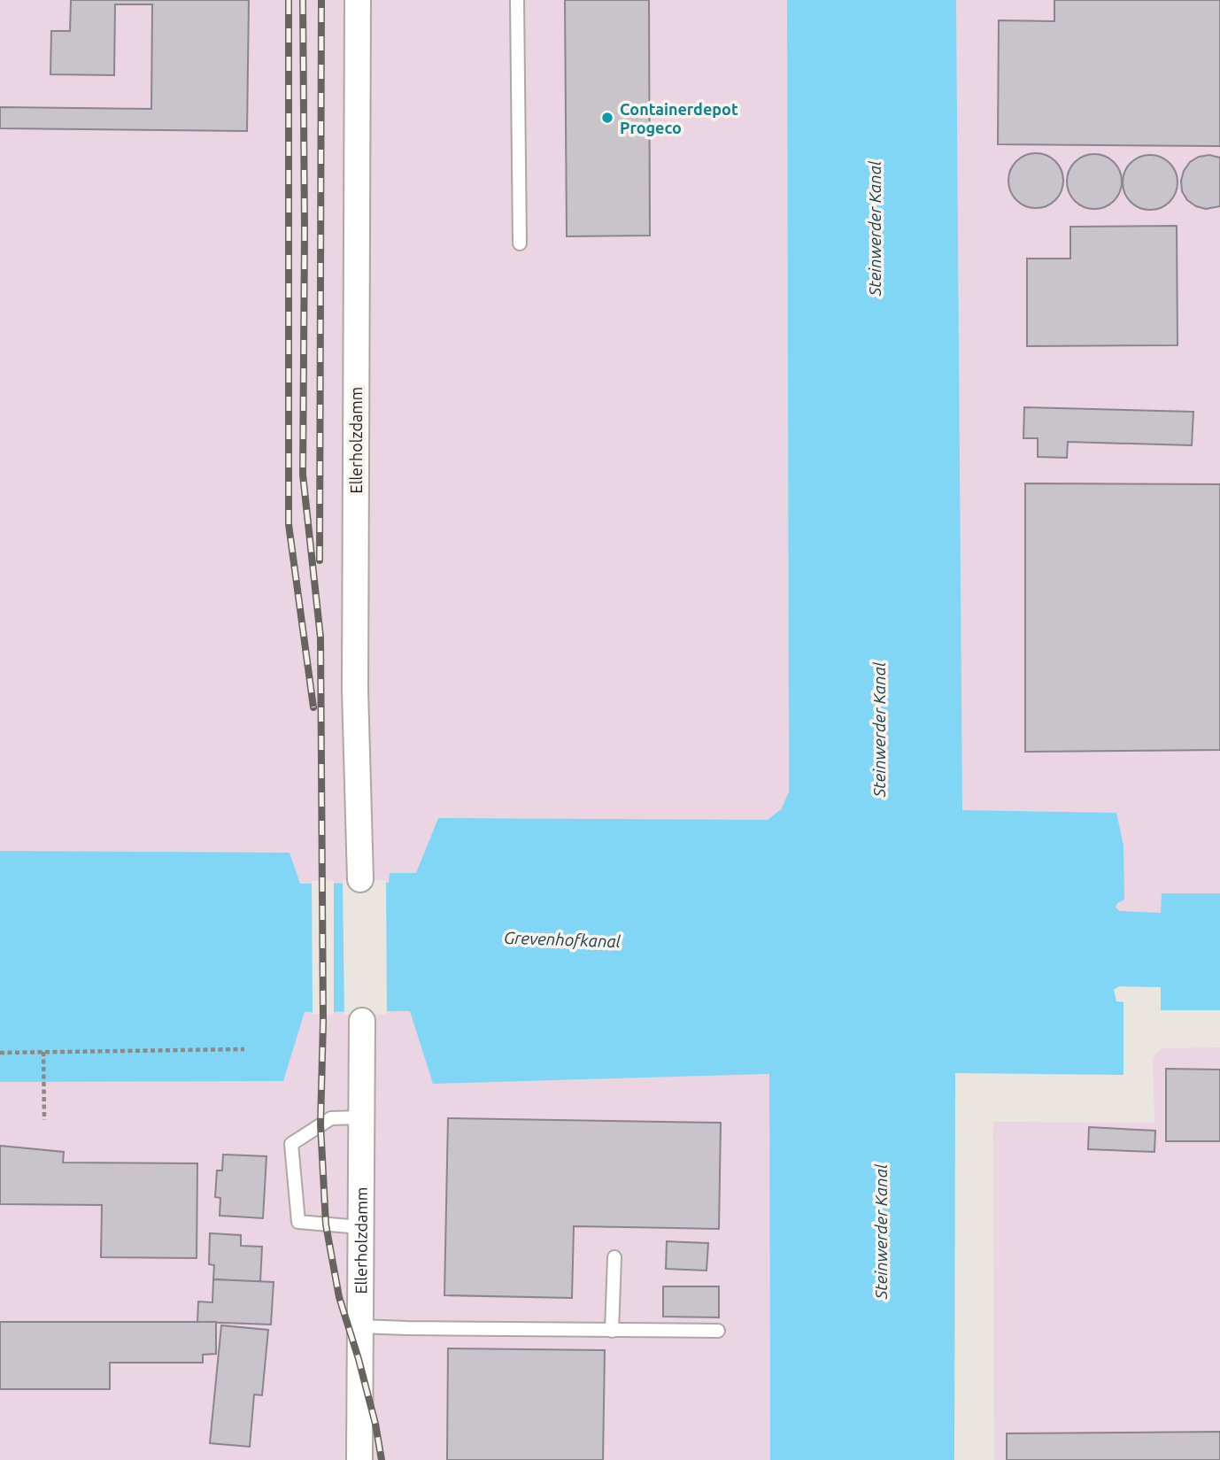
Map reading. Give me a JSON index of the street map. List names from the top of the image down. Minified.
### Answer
{"streets":{"street":["Ellerholzdamm"]},"water":["Steinwerder Kanal","Grevenhofkanal"],"places":["Containerdepot Progeco"]}
